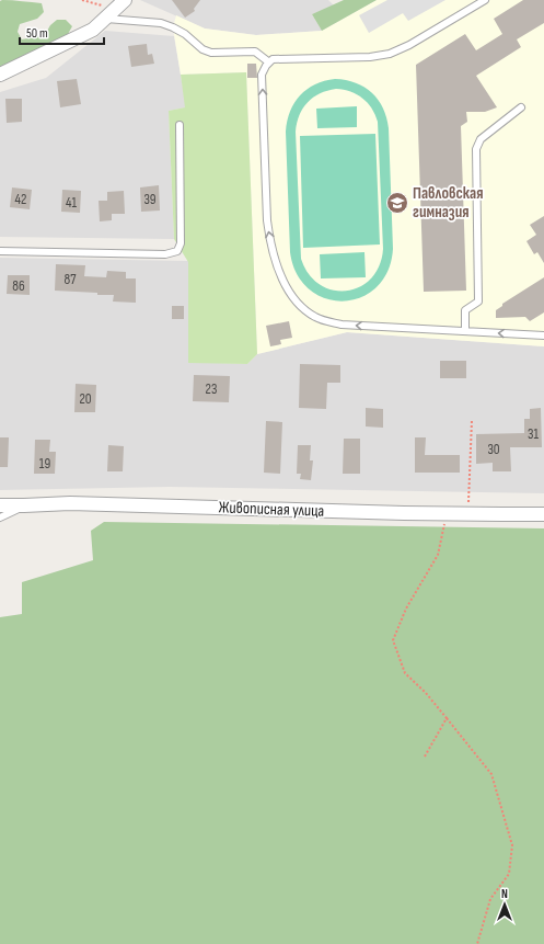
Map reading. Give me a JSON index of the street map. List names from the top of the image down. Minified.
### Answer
{"streets":{"street":["Живописная улица"]},"places":{"school or university":["Павловская гимназия"]},"house_numbers":["42","39","41","87","86","23","20","31","30","19"],"scale_bar":"50 m","north":"top"}
